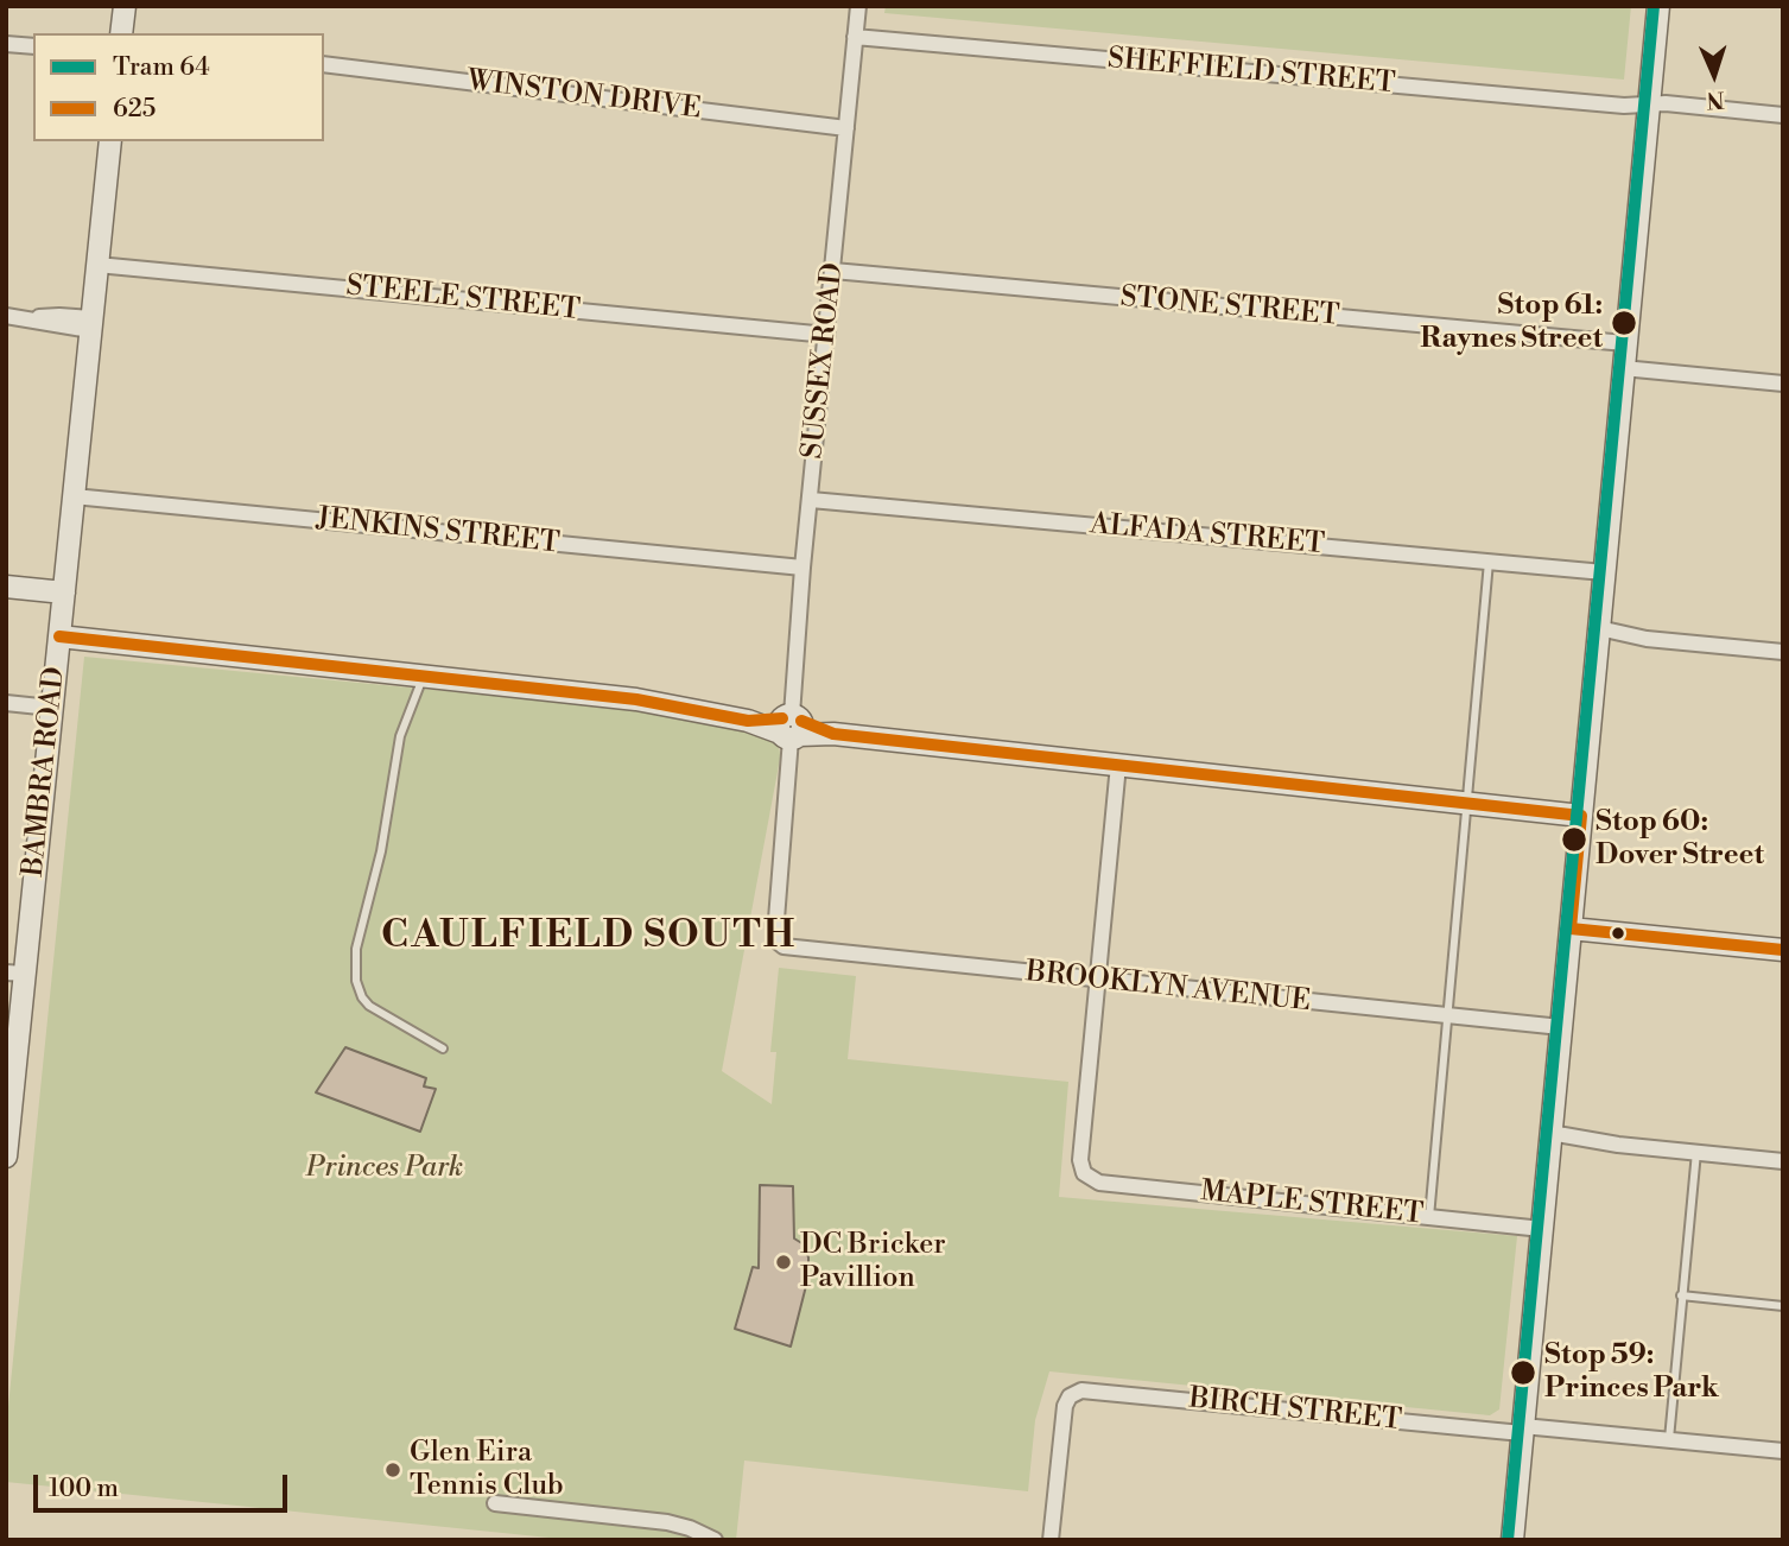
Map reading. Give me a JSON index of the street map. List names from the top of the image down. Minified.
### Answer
{"streets":{"street":["SHEFFIELD STREET","WINSTON DRIVE","STEELE STREET","STONE STREET","SUSSEX ROAD","JENKINS STREET","ALFADA STREET","BAMBRA ROAD","BROOKLYN AVENUE","MAPLE STREET","BIRCH STREET"]},"crossings":[["SHEFFIELD STREET","SUSSEX ROAD"],["WINSTON DRIVE","SUSSEX ROAD"],["STEELE STREET","SUSSEX ROAD"],["STEELE STREET","BAMBRA ROAD"],["STONE STREET","SUSSEX ROAD"],["SUSSEX ROAD","JENKINS STREET"],["SUSSEX ROAD","ALFADA STREET"],["SUSSEX ROAD","BROOKLYN AVENUE"],["JENKINS STREET","BAMBRA ROAD"],["BROOKLYN AVENUE","MAPLE STREET"]],"districts":["CAULFIELD SOUTH"],"parks":["Princes Park"],"places":["Stop 61: Raynes Street","Stop 60: Dover Street","DC Bricker Pavillion","Stop 59: Princes Park","Glen Eira Tennis Club"],"lines":["tram line 64","transit line 625"],"legend":["Tram 64","625"],"scale_bar":"100 m","north":"bottom"}
